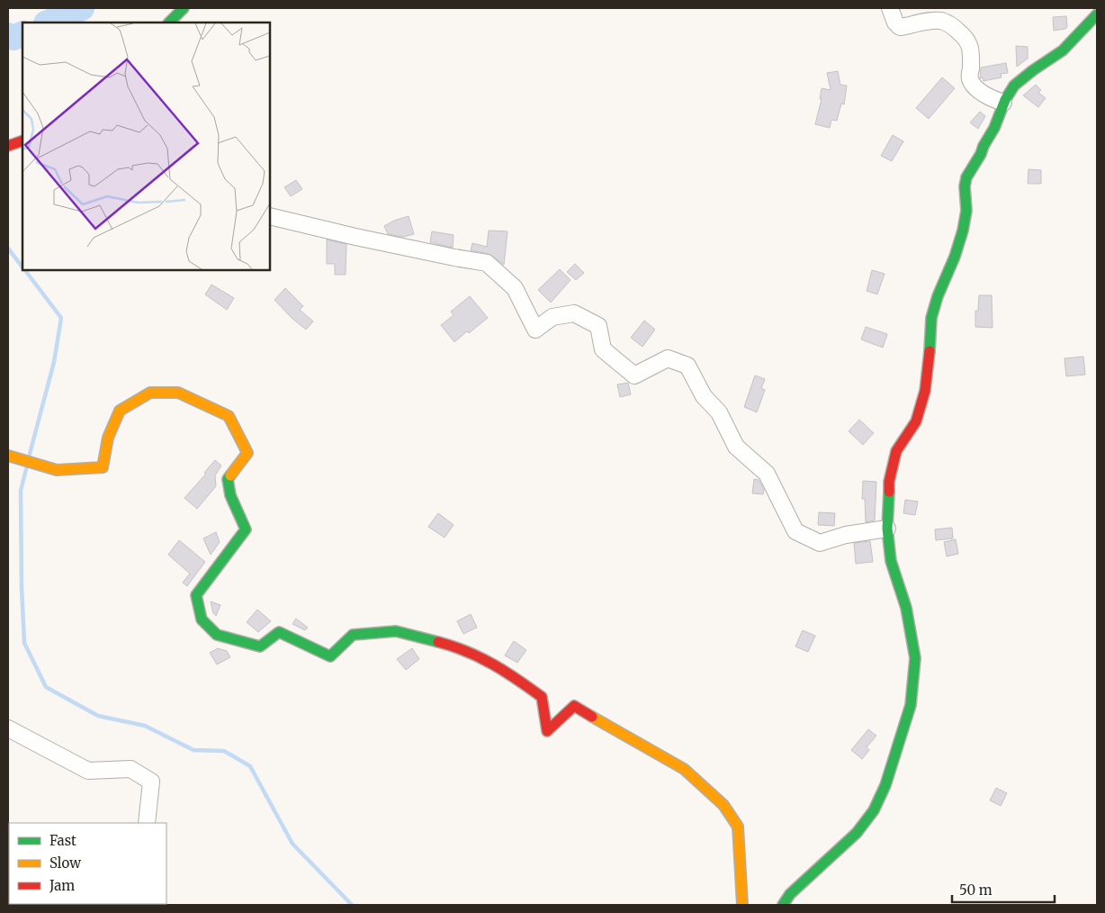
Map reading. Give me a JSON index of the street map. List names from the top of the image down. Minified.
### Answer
{"legend":["Fast","Slow","Jam"],"scale_bar":"50 m"}
